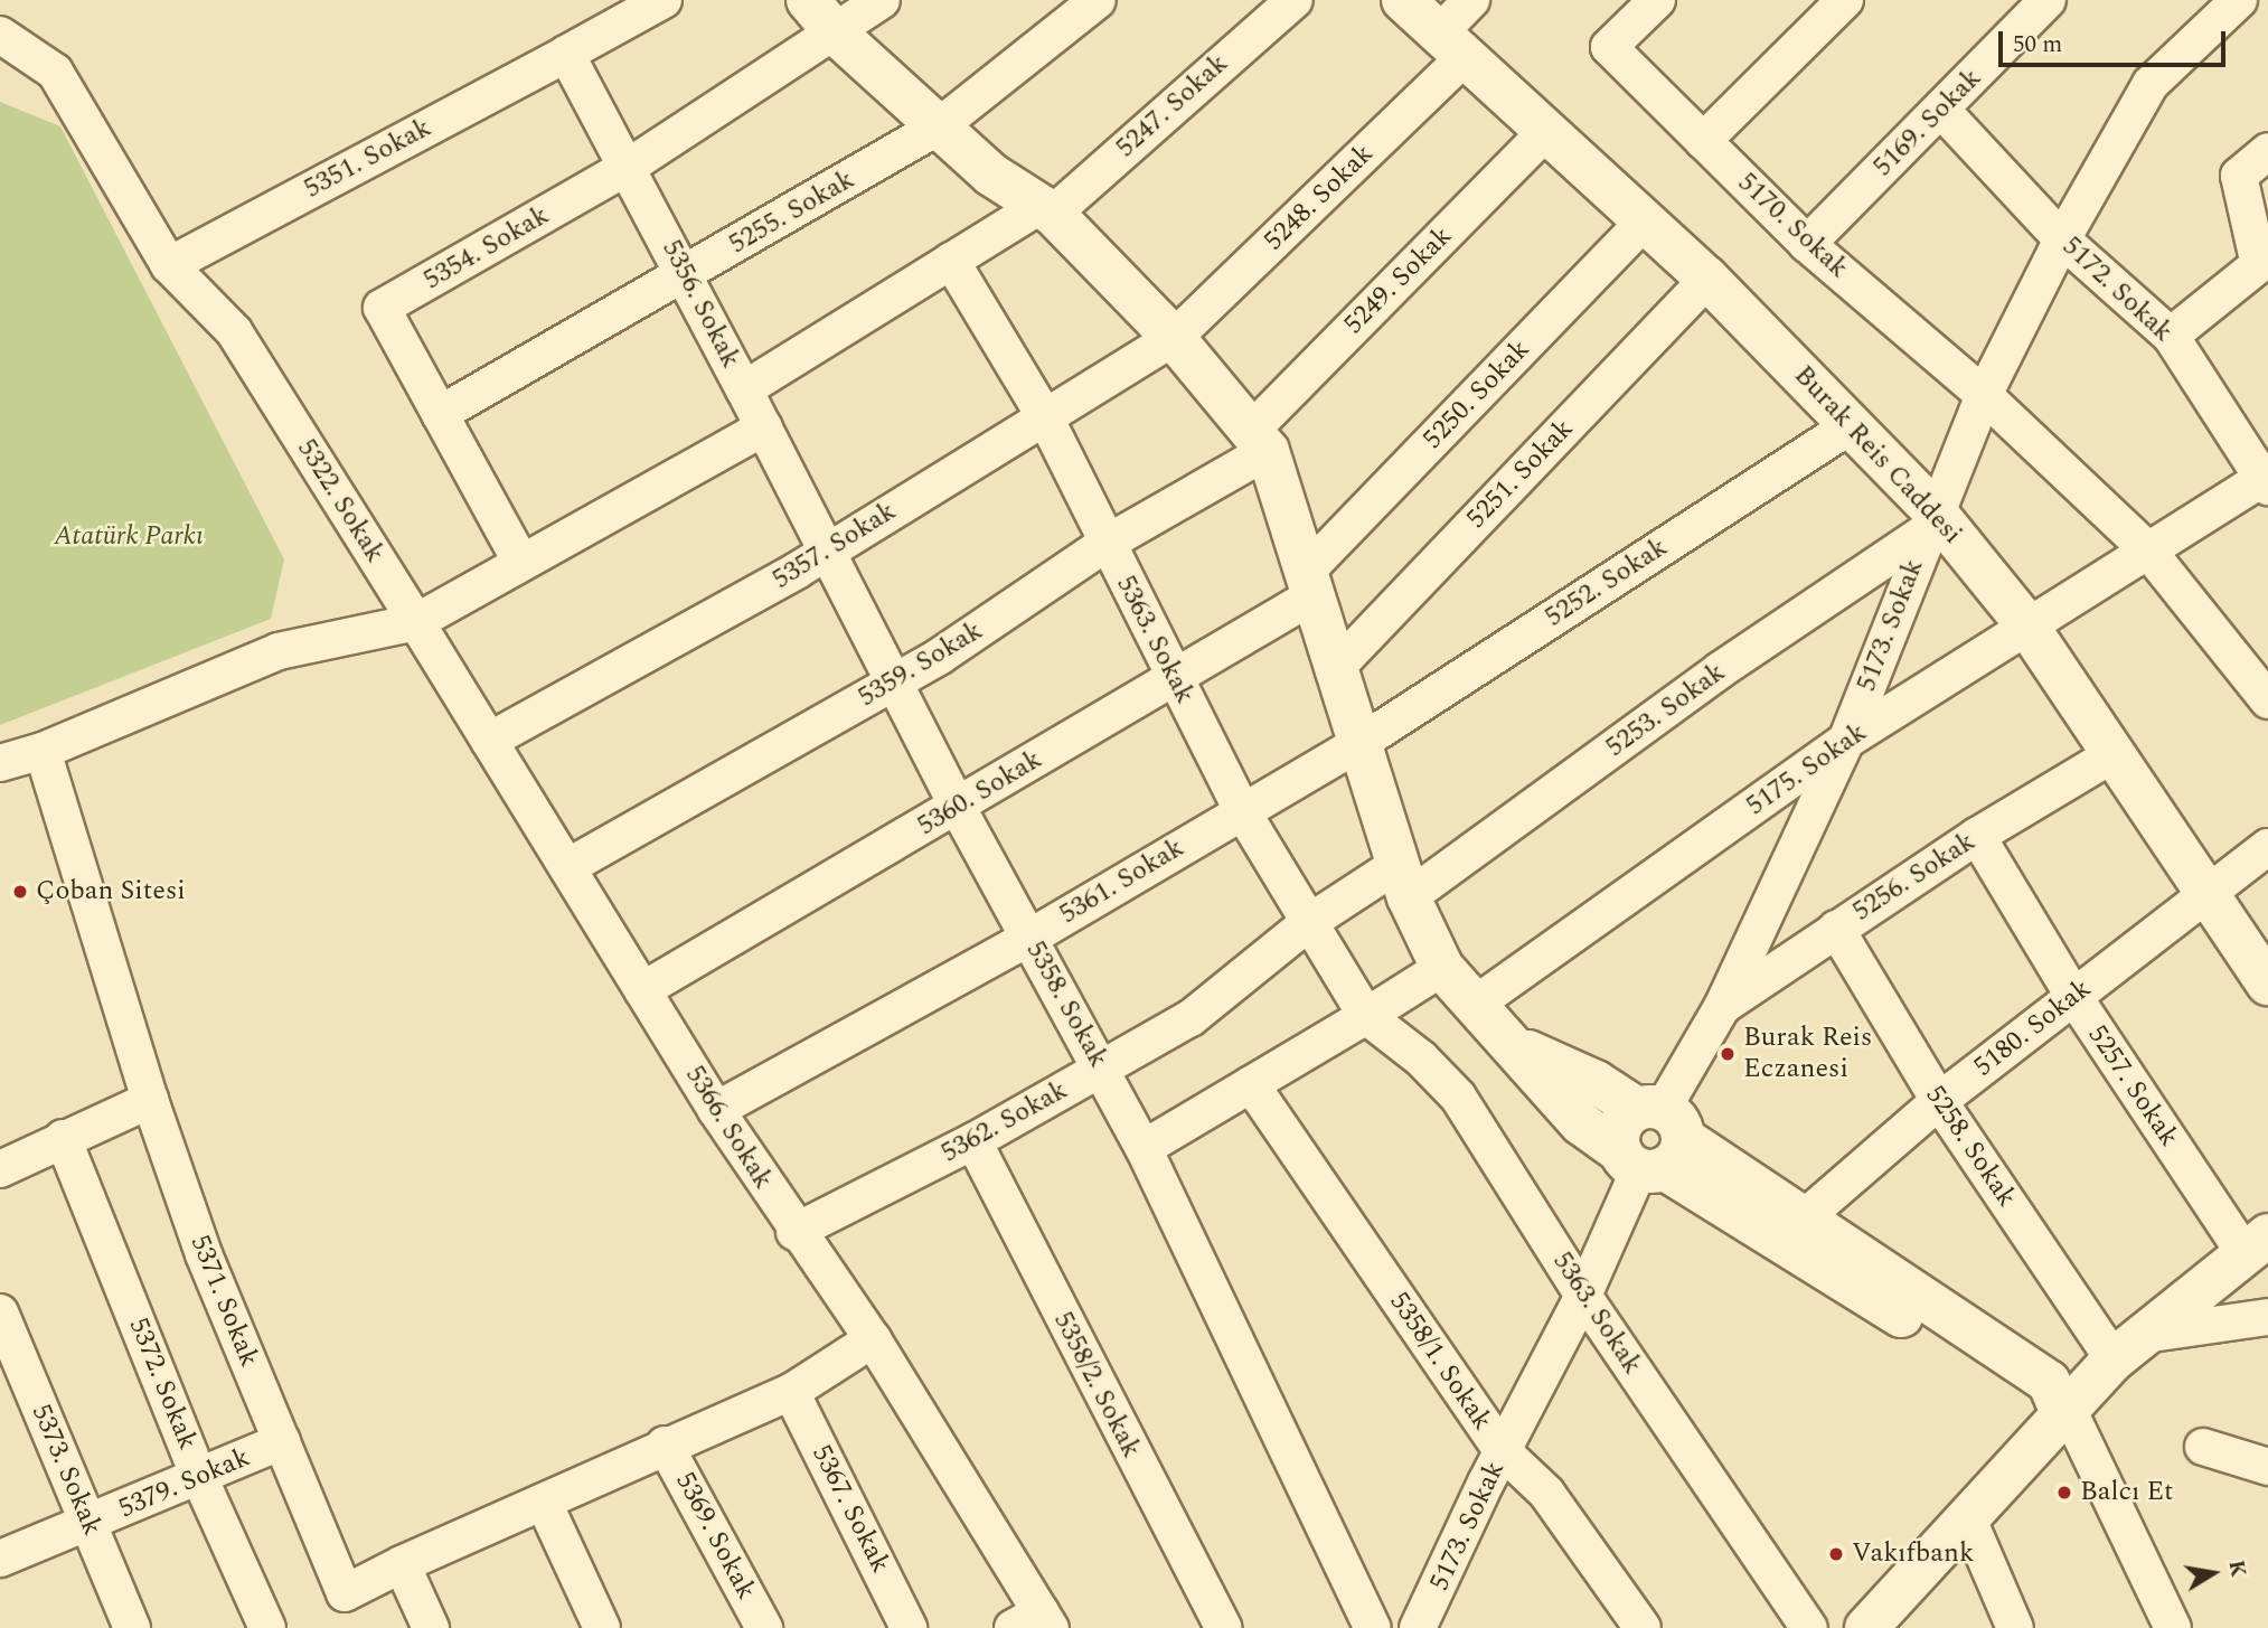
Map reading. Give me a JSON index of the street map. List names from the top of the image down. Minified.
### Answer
{"streets":{"street":["5247. Sokak","5169. Sokak","5351. Sokak","5248. Sokak","5255. Sokak","5170. Sokak","5354. Sokak","5249. Sokak","5172. Sokak","5356. Sokak","5250. Sokak","Burak Reis Caddesi","5251. Sokak","5322. Sokak","5357. Sokak","5252. Sokak","5173. Sokak","5363. Sokak","5359. Sokak","5253. Sokak","5175. Sokak","5360. Sokak","5256. Sokak","5361. Sokak","5358. Sokak","5180. Sokak","5257. Sokak","5362. Sokak","5366. Sokak","5258. Sokak","5371. Sokak","5358/1. Sokak","5372. Sokak","5358/2. Sokak","5373. Sokak","5379. Sokak","5367. Sokak","5369. Sokak"]},"crossings":[["5247. Sokak","5356. Sokak"],["5169. Sokak","5170. Sokak"],["5169. Sokak","5172. Sokak"],["5351. Sokak","5356. Sokak"],["5351. Sokak","5322. Sokak"],["5248. Sokak","Burak Reis Caddesi"],["5248. Sokak","5357. Sokak"],["5255. Sokak","5354. Sokak"],["5255. Sokak","5356. Sokak"],["5170. Sokak","5173. Sokak"],["5170. Sokak","5175. Sokak"],["5354. Sokak","5356. Sokak"],["5249. Sokak","Burak Reis Caddesi"],["5249. Sokak","5359. Sokak"],["5172. Sokak","5173. Sokak"],["5172. Sokak","5175. Sokak"],["5356. Sokak","5363. Sokak"],["5356. Sokak","5358. Sokak"],["5250. Sokak","Burak Reis Caddesi"],["5250. Sokak","5360. Sokak"],["Burak Reis Caddesi","5251. Sokak"],["Burak Reis Caddesi","5252. Sokak"],["Burak Reis Caddesi","5173. Sokak"],["Burak Reis Caddesi","5253. Sokak"],["Burak Reis Caddesi","5175. Sokak"],["Burak Reis Caddesi","5256. Sokak"],["Burak Reis Caddesi","5180. Sokak"],["5322. Sokak","5366. Sokak"],["5357. Sokak","5363. Sokak"],["5357. Sokak","5358. Sokak"],["5357. Sokak","5366. Sokak"],["5252. Sokak","5361. Sokak"],["5173. Sokak","5363. Sokak"],["5173. Sokak","5253. Sokak"],["5173. Sokak","5175. Sokak"],["5173. Sokak","5256. Sokak"],["5173. Sokak","5358/1. Sokak"],["5363. Sokak","5359. Sokak"],["5363. Sokak","5360. Sokak"],["5363. Sokak","5361. Sokak"],["5363. Sokak","5362. Sokak"],["5359. Sokak","5358. Sokak"],["5359. Sokak","5366. Sokak"],["5253. Sokak","5362. Sokak"],["5360. Sokak","5358. Sokak"],["5360. Sokak","5366. Sokak"],["5256. Sokak","5257. Sokak"],["5256. Sokak","5258. Sokak"],["5361. Sokak","5358. Sokak"],["5361. Sokak","5366. Sokak"],["5358. Sokak","5362. Sokak"],["5180. Sokak","5257. Sokak"],["5180. Sokak","5258. Sokak"],["5362. Sokak","5366. Sokak"],["5362. Sokak","5358/2. Sokak"],["5366. Sokak","5371. Sokak"],["5371. Sokak","5379. Sokak"],["5371. Sokak","5367. Sokak"],["5371. Sokak","5369. Sokak"],["5372. Sokak","5379. Sokak"],["5373. Sokak","5379. Sokak"]],"parks":["Atatürk Parkı"],"places":["Çoban Sitesi","Burak Reis Eczanesi","Balcı Et","Vakıfbank"],"scale_bar":"50 m","north":"right"}
